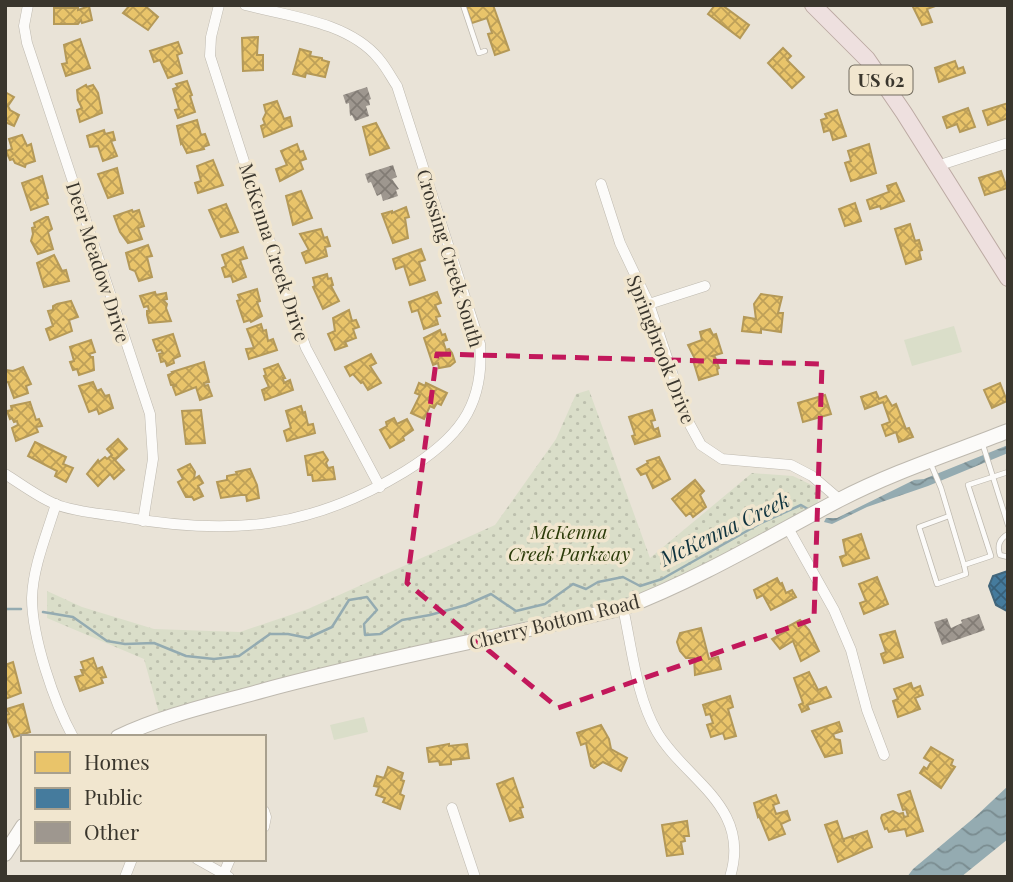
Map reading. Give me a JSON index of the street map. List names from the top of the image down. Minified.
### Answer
{"streets":{"highway":["US 62"],"main road":["Cherry Bottom Road"],"street":["McKenna Creek Drive","Crossing Creek South","Deer Meadow Drive","Springbrook Drive"]},"crossings":[["McKenna Creek Drive","Crossing Creek South"],["Crossing Creek South","Deer Meadow Drive"],["Springbrook Drive","Cherry Bottom Road"]],"water":["McKenna Creek"],"parks":["McKenna Creek Parkway"],"legend":["Homes","Public","Other"]}
